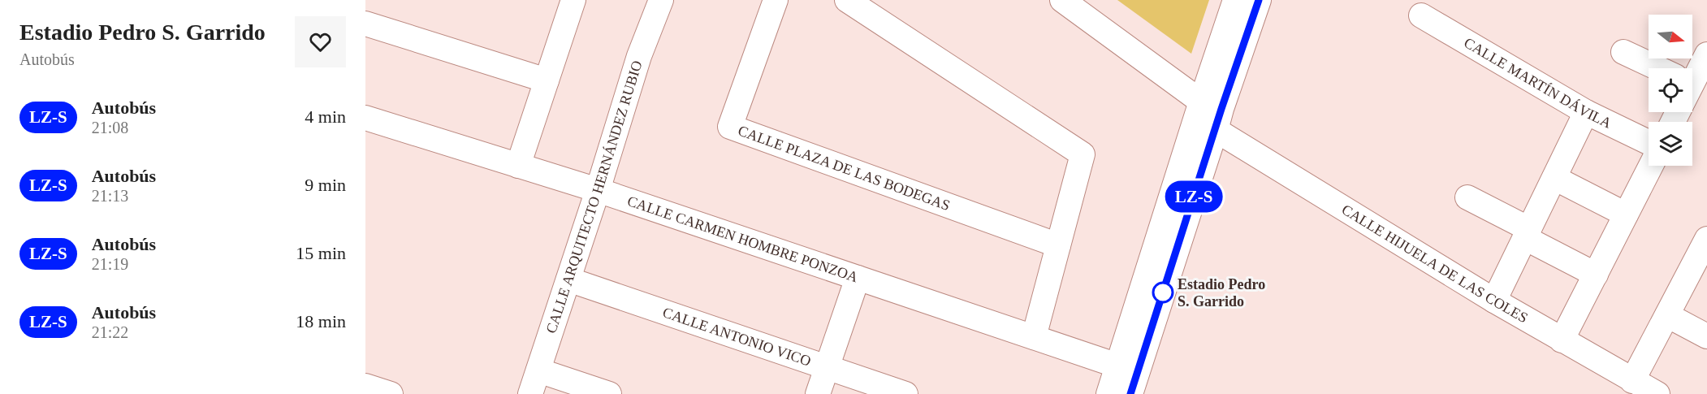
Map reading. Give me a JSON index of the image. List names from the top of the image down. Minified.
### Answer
{"streets":{"street":["CALLE MARTÍN DÁVILA","CALLE PLAZA DE LAS BODEGAS","CALLE ARQUITECTO HERNÁNDEZ RUBIO","CALLE CARMEN HOMBRE PONZOA","CALLE HIJUELA DE LAS COLES","CALLE ANTONIO VICO"]},"crossings":[["CALLE ARQUITECTO HERNÁNDEZ RUBIO","CALLE CARMEN HOMBRE PONZOA"],["CALLE ARQUITECTO HERNÁNDEZ RUBIO","CALLE ANTONIO VICO"]],"places":["Estadio Pedro S. Garrido"],"lines":["bus line LZ-S"],"north":"right","page":{"heading":["Estadio Pedro S. Garrido","Autobús"],"on_map":"LZ-S","list":[{"mark":"LZ-S","name":"Autobús","note":"21:08","value":"4 min"},{"mark":"LZ-S","name":"Autobús","note":"21:13","value":"9 min"},{"mark":"LZ-S","name":"Autobús","note":"21:19","value":"15 min"},{"mark":"LZ-S","name":"Autobús","note":"21:22","value":"18 min"}]}}
